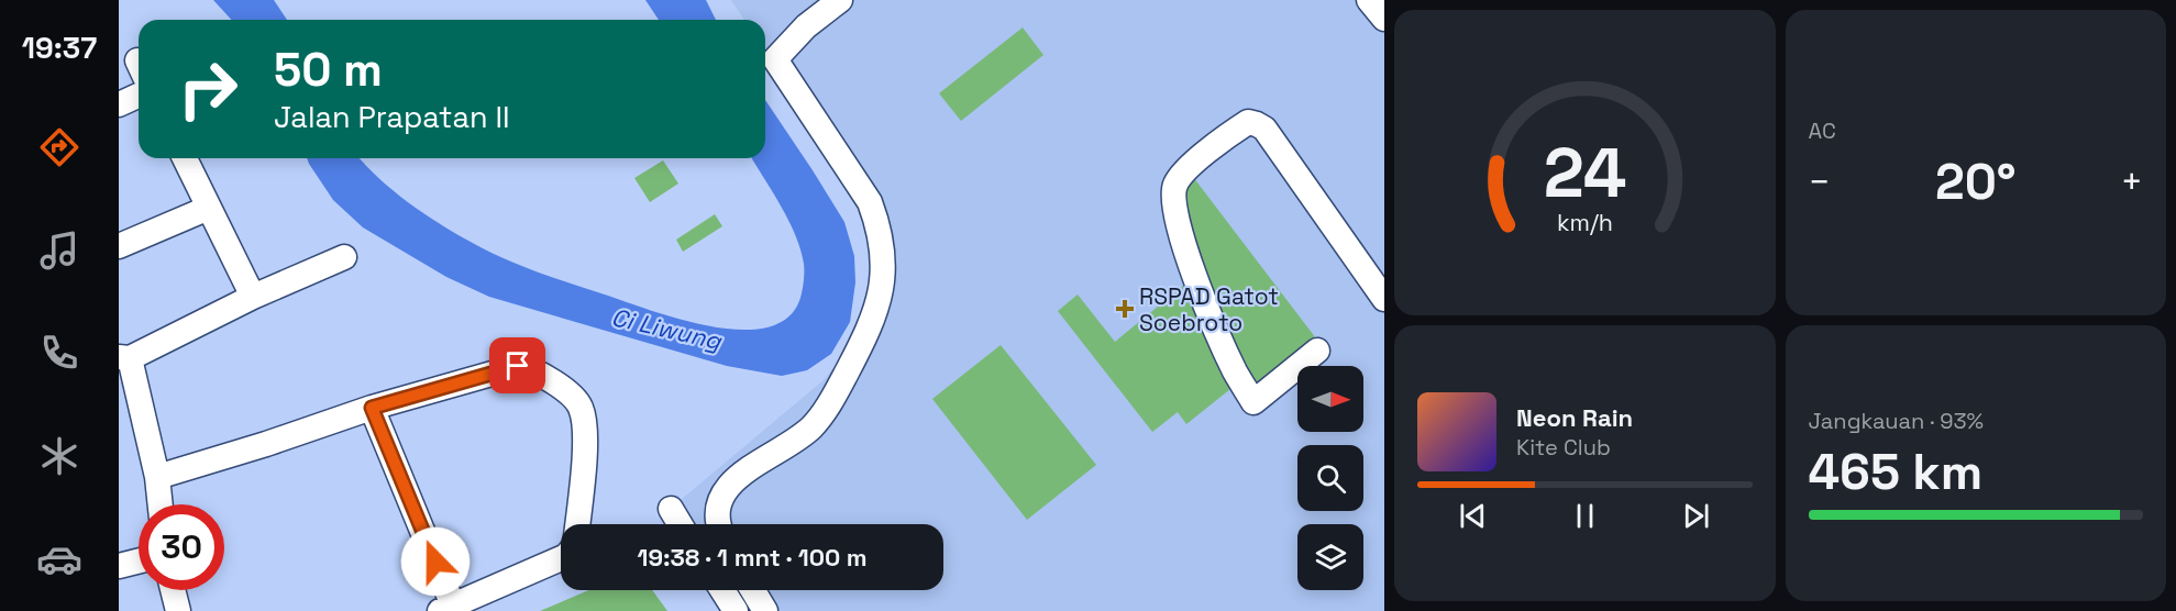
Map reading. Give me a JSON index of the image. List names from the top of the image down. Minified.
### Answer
{"water":["Ci Liwung"],"places":{"health":["RSPAD Gatot Soebroto"]},"north":"right","page":{"tabs":"19:37","tile":["AC",["Jangkauan · 93%","465 km"]],"turn":["50 m","Jalan Prapatan II"],"heat":["−","20°","+"],"song":["Neon Rain","Kite Club"],"limit":"30","trip":"19:38 · 1 mnt · 100 m","gauge":["24","km/h"]}}
